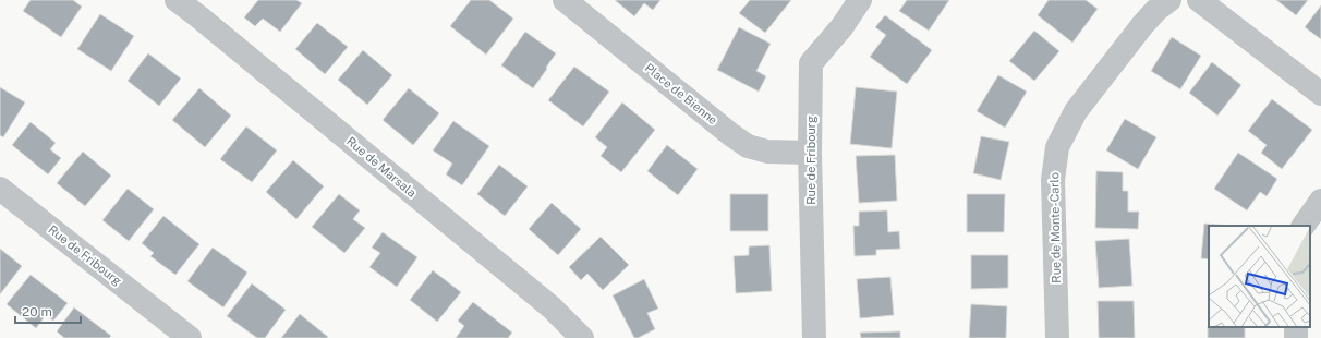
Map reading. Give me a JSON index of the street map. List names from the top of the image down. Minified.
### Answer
{"streets":{"street":["Place de Bienne","Rue de Fribourg","Rue de Marsala","Rue de Monte-Carlo"]},"crossings":[["Place de Bienne","Rue de Fribourg"]],"scale_bar":"20 m"}
